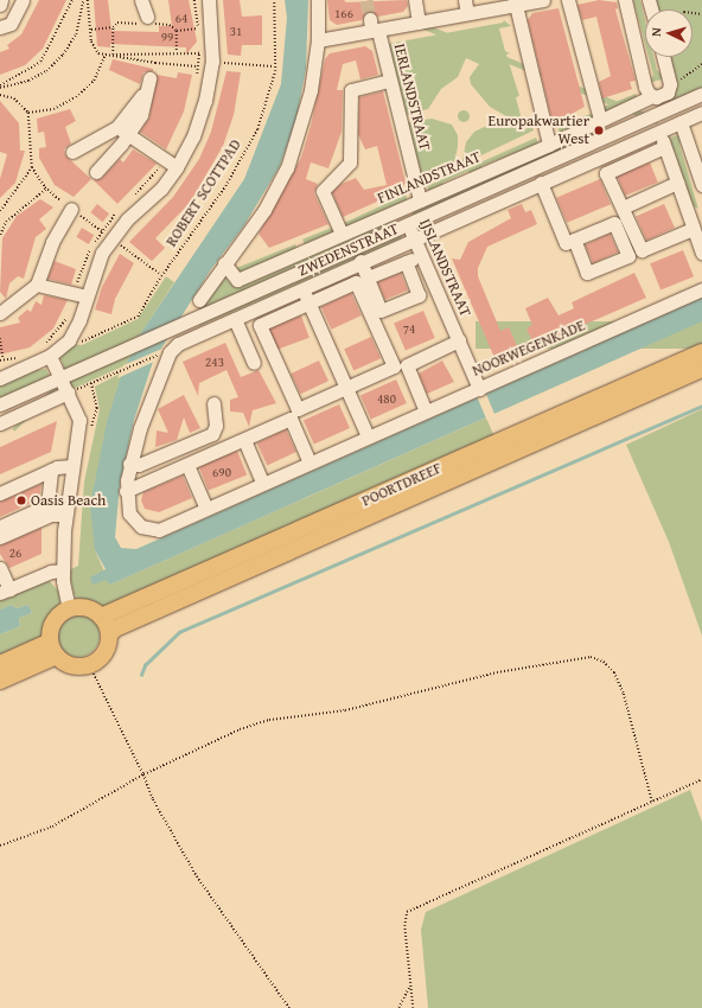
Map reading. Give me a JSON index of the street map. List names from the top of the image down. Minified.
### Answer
{"streets":{"main road":["POORTDREEF"],"street":["IERLANDSTRAAT","FINLANDSTRAAT","ZWEDENSTRAAT","IJSLANDSTRAAT","NOORWEGENKADE"],"path":["ROBERT SCOTTPAD"]},"crossings":[["IERLANDSTRAAT","FINLANDSTRAAT"],["FINLANDSTRAAT","IJSLANDSTRAAT"],["ZWEDENSTRAAT","IJSLANDSTRAAT"],["ZWEDENSTRAAT","NOORWEGENKADE"],["IJSLANDSTRAAT","NOORWEGENKADE"]],"places":["Europakwartier West","Oasis Beach"],"house_numbers":["166","64","31","99","74","243","480","690","26"],"north":"left"}
